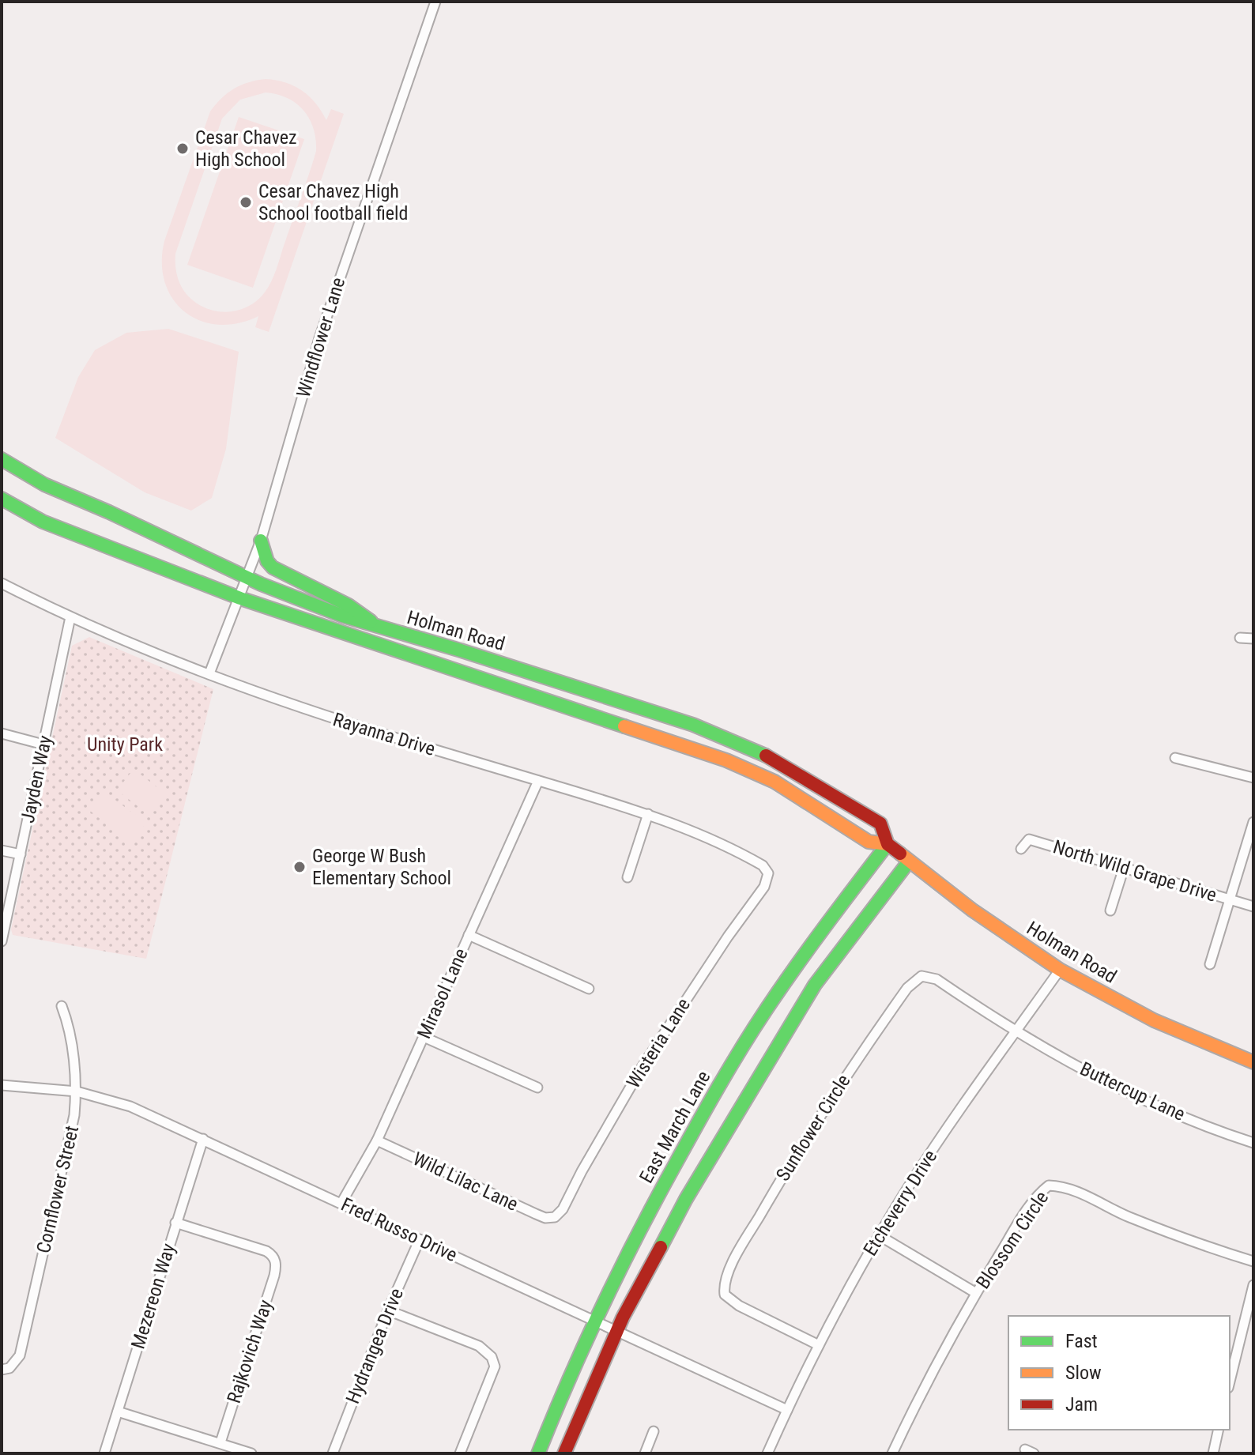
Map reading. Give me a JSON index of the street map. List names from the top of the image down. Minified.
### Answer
{"streets":{"main road":["Holman Road","East March Lane"],"street":["Windflower Lane","Rayanna Drive","Jayden Way","North Wild Grape Drive","Mirasol Lane","Wisteria Lane","Buttercup Lane","Sunflower Circle","Wild Lilac Lane","Cornflower Street","Etcheverry Drive","Fred Russo Drive","Blossom Circle","Mezereon Way","Hydrangea Drive","Rajkovich Way"]},"crossings":[["Windflower Lane","Holman Road"],["Windflower Lane","Rayanna Drive"],["Holman Road","East March Lane"],["Holman Road","Etcheverry Drive"],["Rayanna Drive","Jayden Way"],["Rayanna Drive","Mirasol Lane"],["Rayanna Drive","Wisteria Lane"],["Mirasol Lane","Wild Lilac Lane"],["Mirasol Lane","Fred Russo Drive"],["Wisteria Lane","Wild Lilac Lane"],["Buttercup Lane","Sunflower Circle"],["Buttercup Lane","Etcheverry Drive"],["East March Lane","Fred Russo Drive"],["Sunflower Circle","Etcheverry Drive"],["Cornflower Street","Fred Russo Drive"],["Etcheverry Drive","Fred Russo Drive"],["Fred Russo Drive","Mezereon Way"],["Fred Russo Drive","Hydrangea Drive"],["Mezereon Way","Rajkovich Way"]],"parks":["Unity Park"],"places":["Cesar Chavez High School","Cesar Chavez High School football field","George W Bush Elementary School"],"legend":["Fast","Slow","Jam"]}
